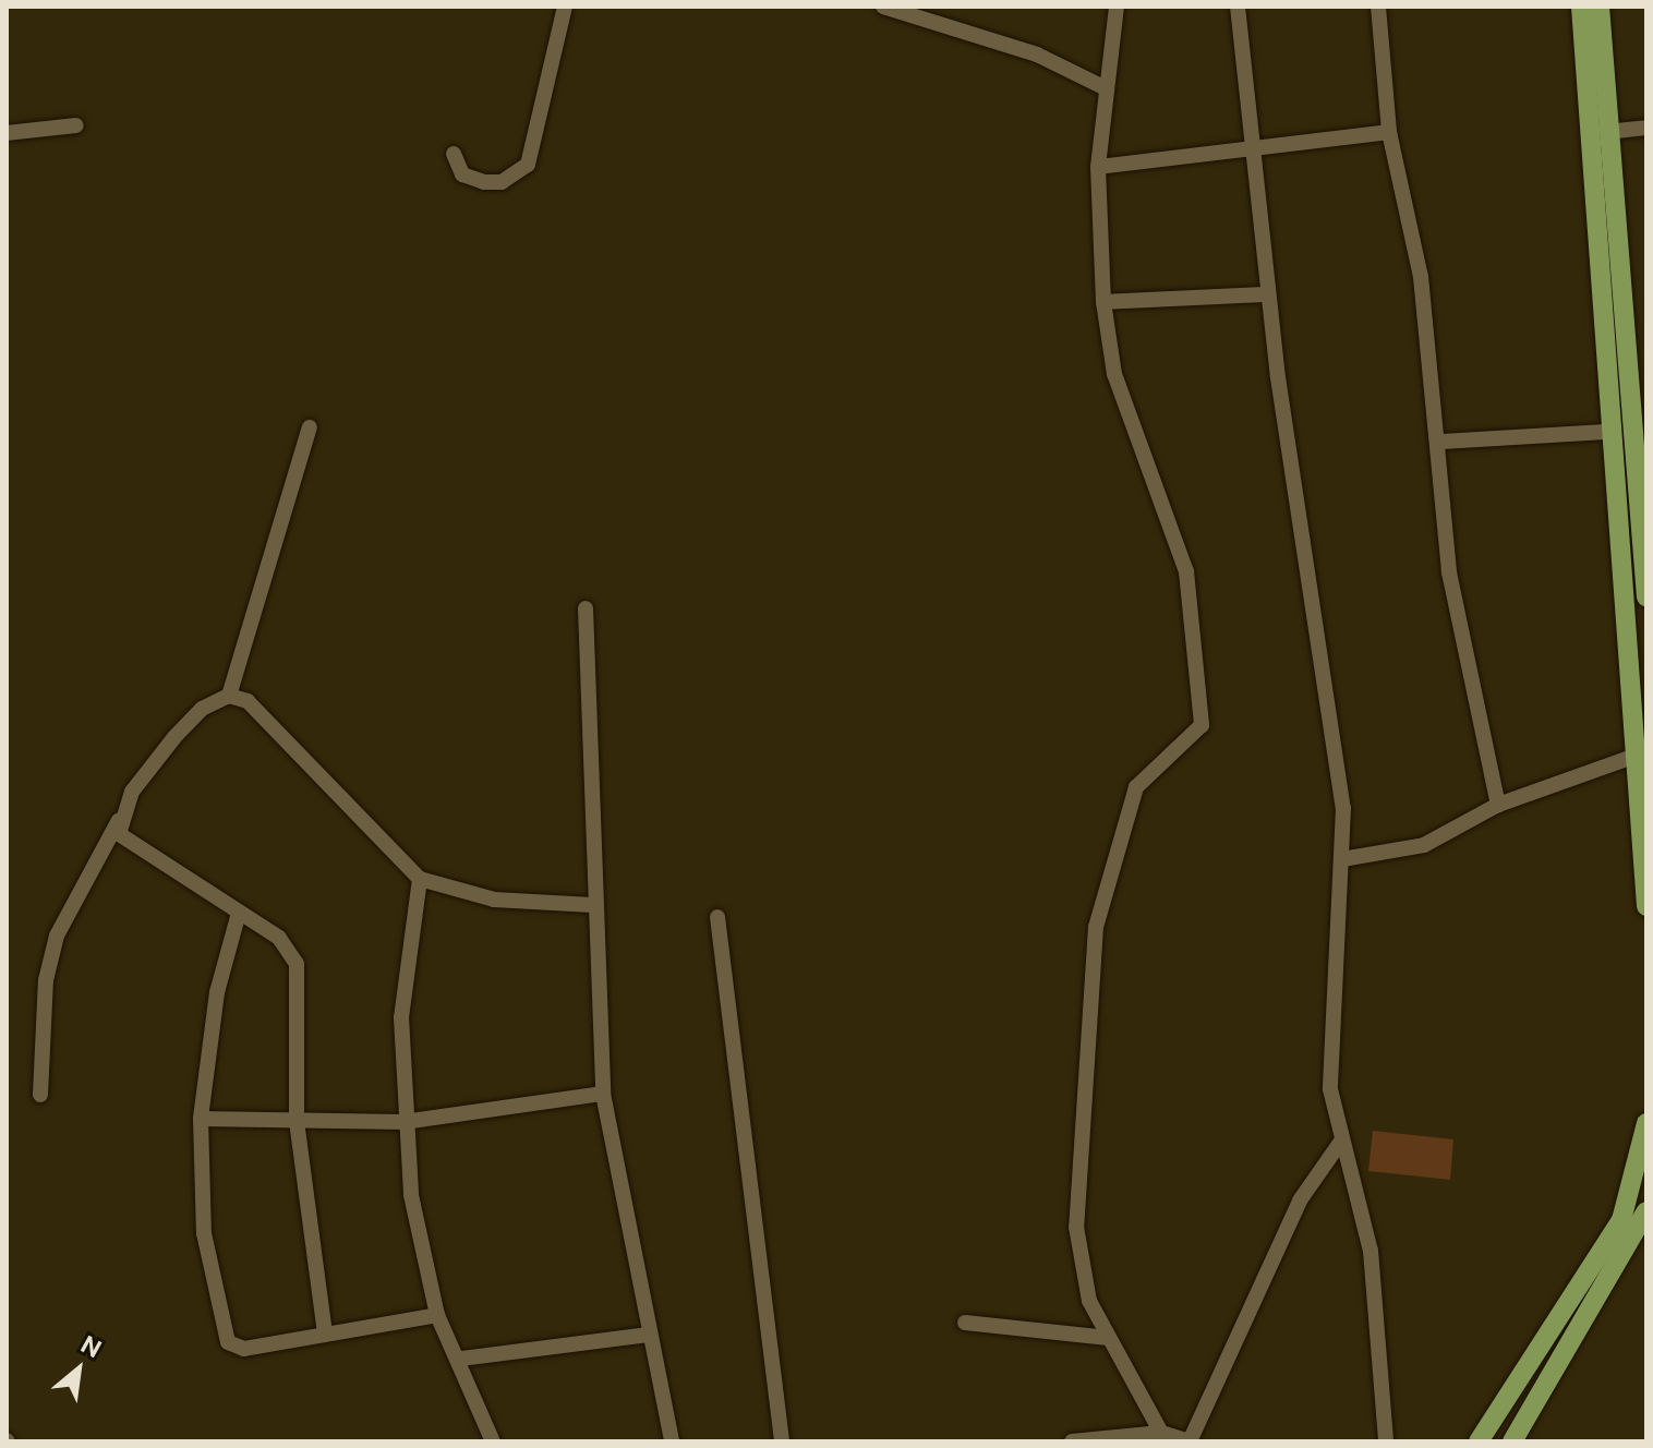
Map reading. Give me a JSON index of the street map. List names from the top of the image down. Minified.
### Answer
{"north":"top right"}
